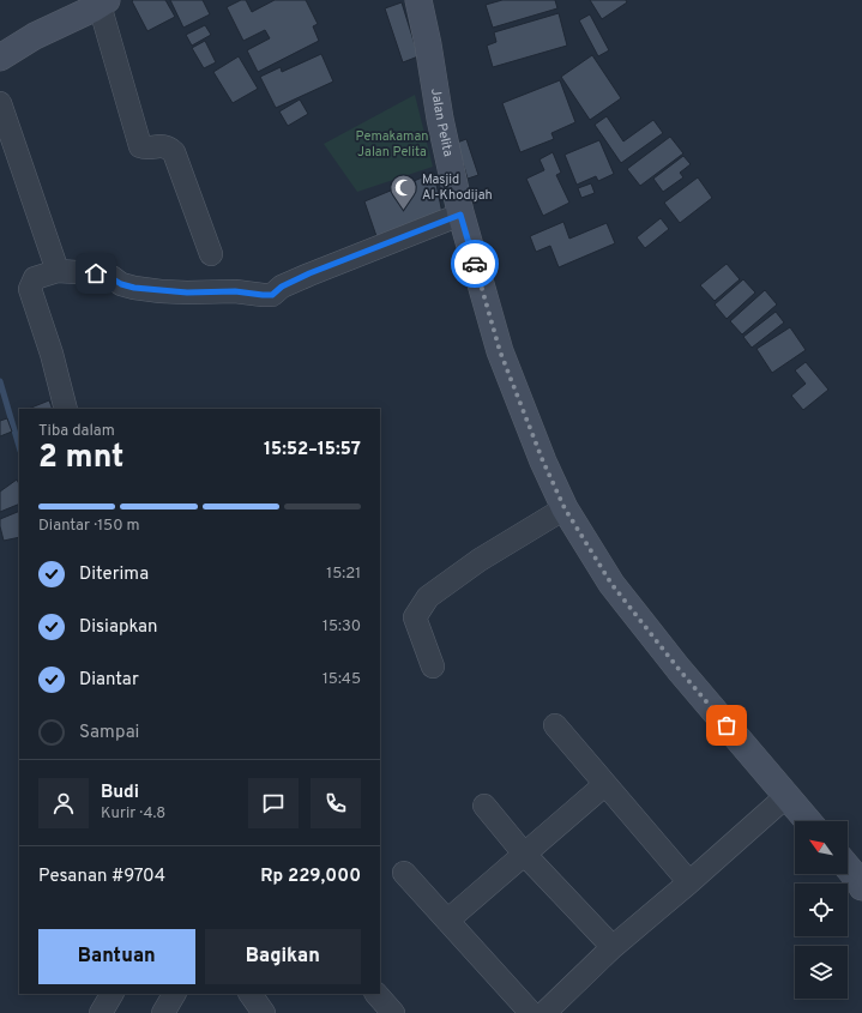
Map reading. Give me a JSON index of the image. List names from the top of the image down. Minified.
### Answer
{"streets":{"main road":["Jalan Pelita"]},"parks":["Pemakaman Jalan Pelita"],"places":{"mosque":["Masjid Al-Khodijah"]},"north":"top left","page":{"heading":["2 mnt","Tiba dalam","15:52–15:57"],"panel":["Budi","Kurir · 4.8","Pesanan #9704","Rp 229,000"],"bar":"Diantar · 150 m","list":[["Diterima","15:21"],["Disiapkan","15:30"],["Diantar","15:45"],"Sampai"],"buttons":["Bantuan","Bagikan"]}}
